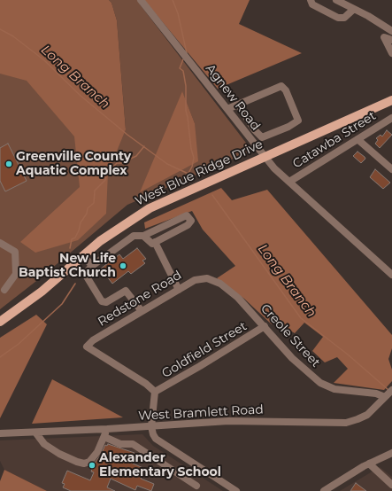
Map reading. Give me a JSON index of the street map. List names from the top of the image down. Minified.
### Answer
{"streets":{"main road":["West Blue Ridge Drive"],"street":["Agnew Road","Catawba Street","Redstone Road","Creole Street","Goldfield Street","West Bramlett Road"]},"crossings":[["Agnew Road","Catawba Street"],["Agnew Road","West Blue Ridge Drive"],["Redstone Road","Creole Street"],["Redstone Road","Goldfield Street"],["Creole Street","Goldfield Street"],["Creole Street","West Bramlett Road"]],"water":["Long Branch"],"places":["Greenville County Aquatic Complex","New Life Baptist Church","Alexander Elementary School"]}
